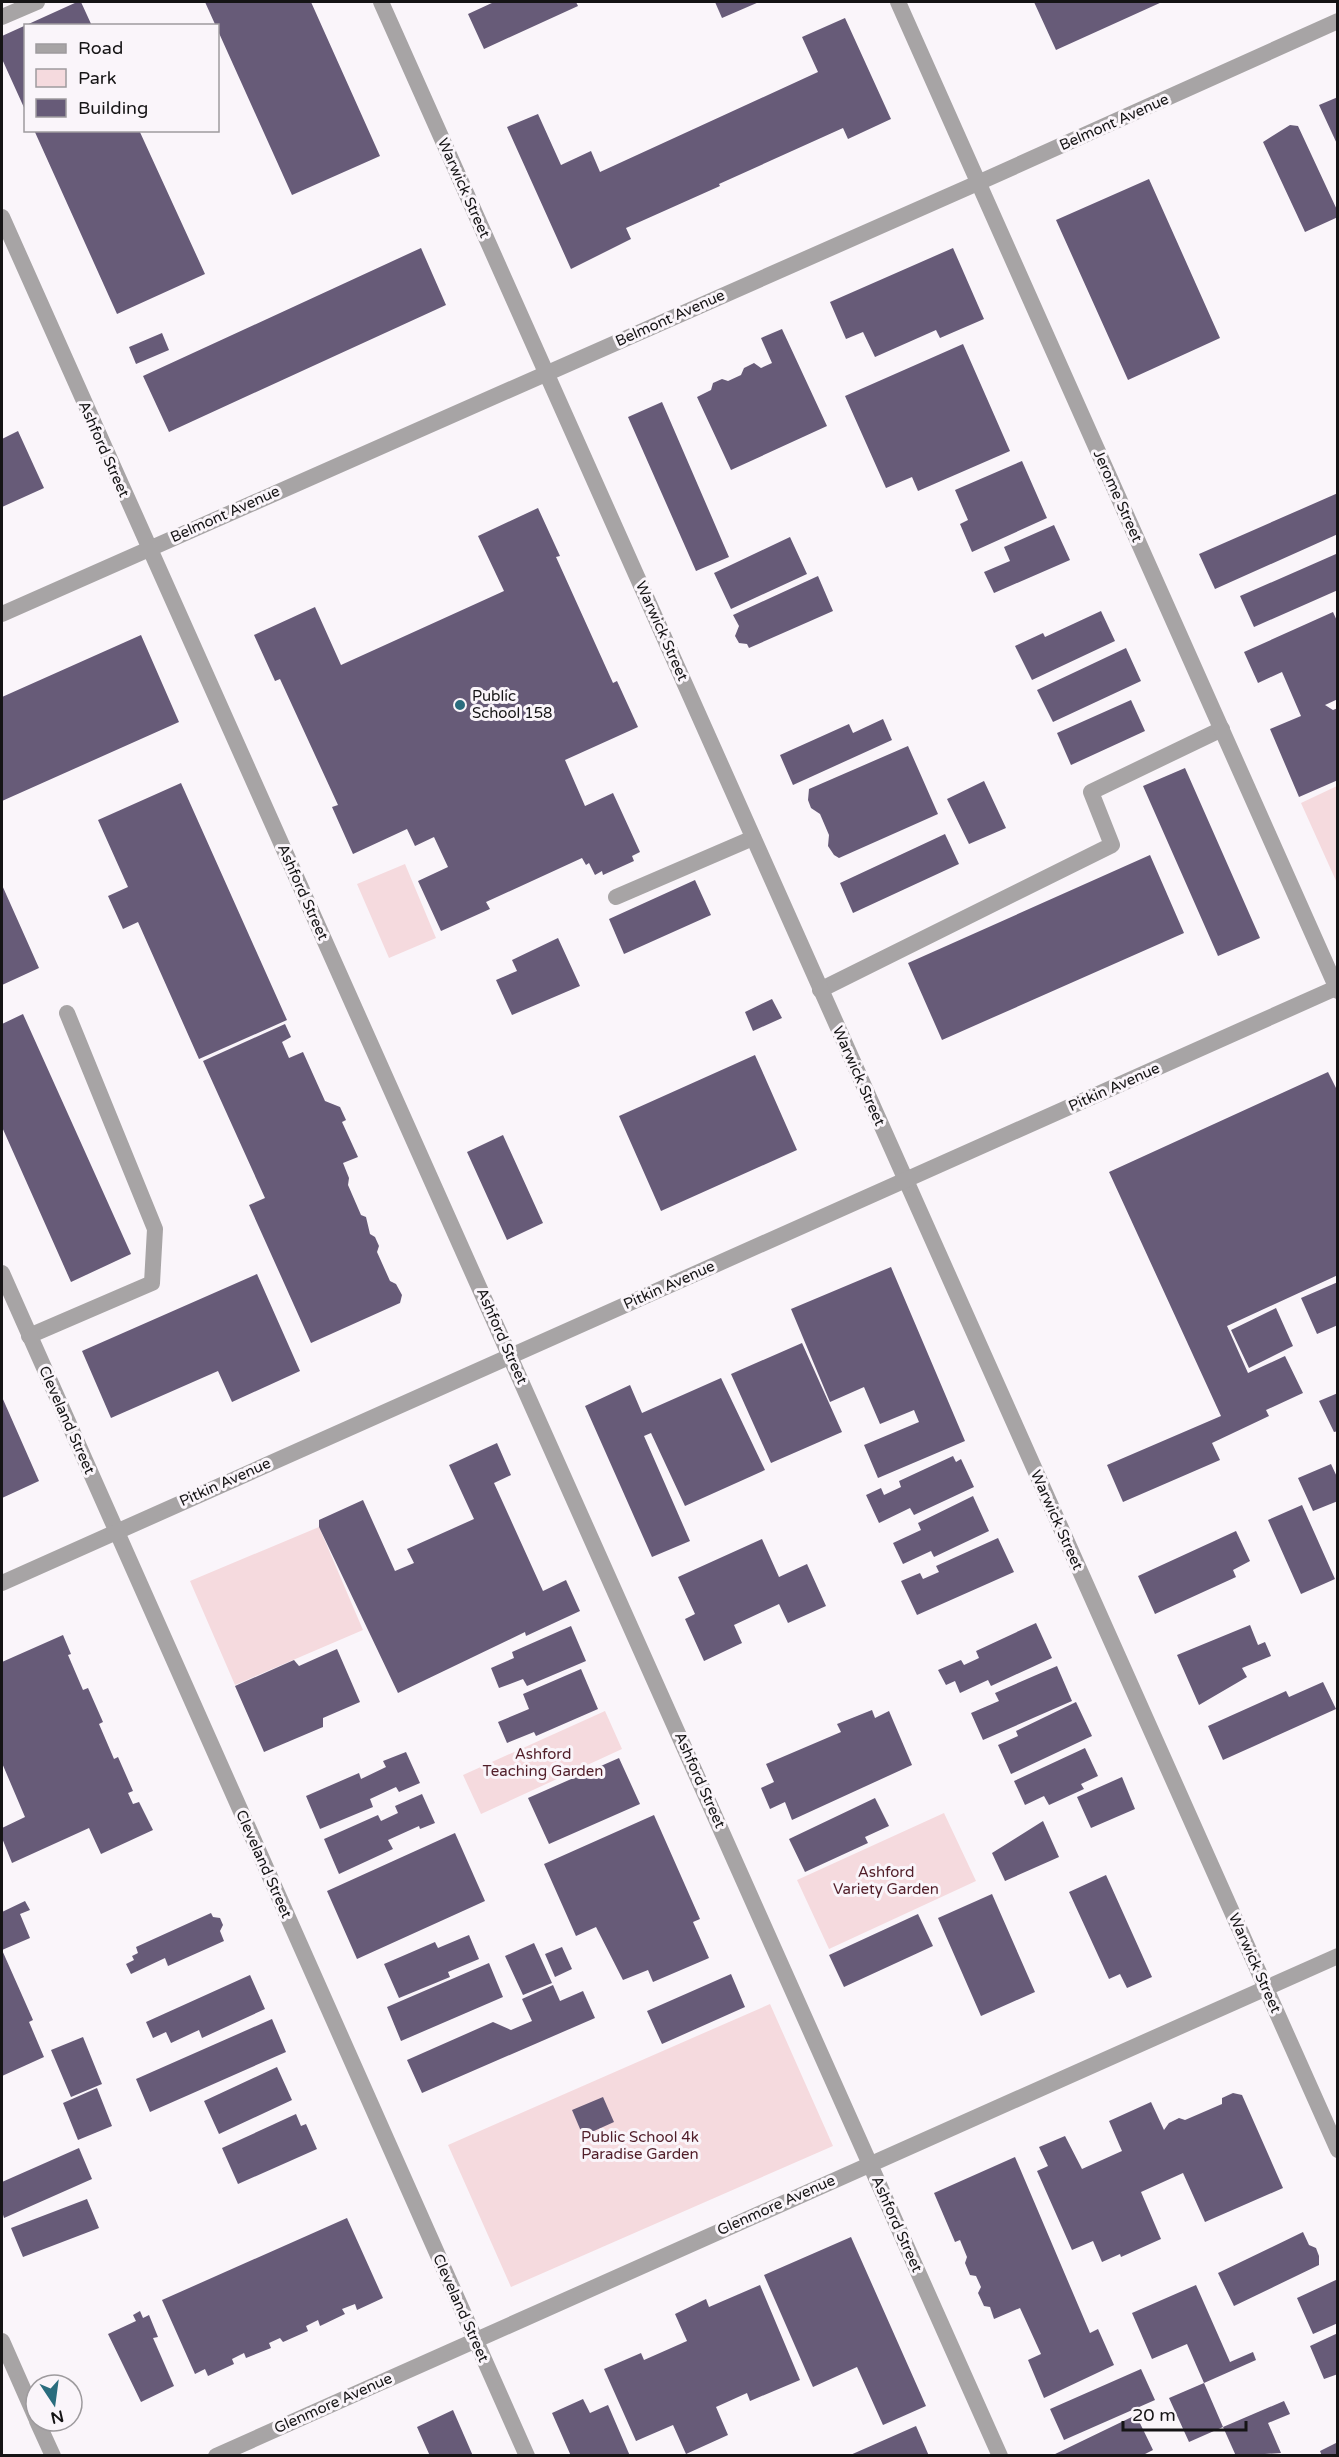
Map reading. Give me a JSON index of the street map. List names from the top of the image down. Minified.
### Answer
{"streets":{"street":["Belmont Avenue","Warwick Street","Ashford Street","Jerome Street","Pitkin Avenue","Cleveland Street","Glenmore Avenue"]},"crossings":[["Belmont Avenue","Warwick Street"],["Belmont Avenue","Ashford Street"],["Belmont Avenue","Jerome Street"],["Warwick Street","Pitkin Avenue"],["Warwick Street","Glenmore Avenue"],["Ashford Street","Pitkin Avenue"],["Ashford Street","Glenmore Avenue"],["Jerome Street","Pitkin Avenue"],["Pitkin Avenue","Cleveland Street"],["Cleveland Street","Glenmore Avenue"]],"parks":["Ashford Teaching Garden","Ashford Variety Garden","Public School 4k Paradise Garden"],"places":["Public School 158"],"legend":["Road","Park","Building"],"scale_bar":"20 m","north":"bottom"}
